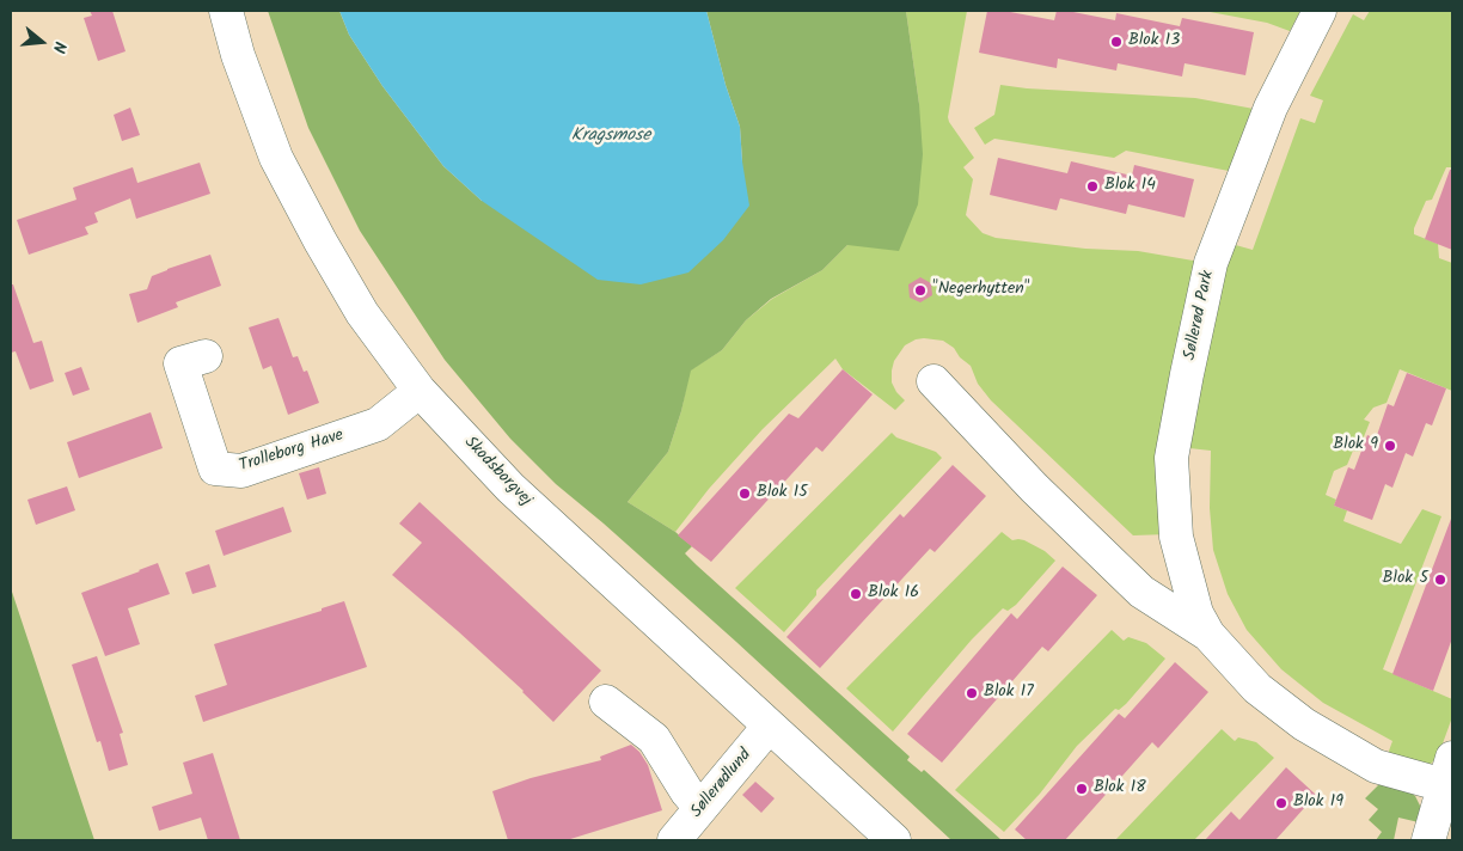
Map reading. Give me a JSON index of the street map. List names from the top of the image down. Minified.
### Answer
{"streets":{"street":["Søllerød Park","Trolleborg Have","Skodsborgvej","Søllerødlund"]},"crossings":[["Trolleborg Have","Skodsborgvej"],["Skodsborgvej","Søllerødlund"]],"water":["Kragsmose"],"places":["Blok 13","Blok 14","\"Negerhytten\"","Blok 9","Blok 15","Blok 5","Blok 16","Blok 17","Blok 18","Blok 19"],"north":"right"}
